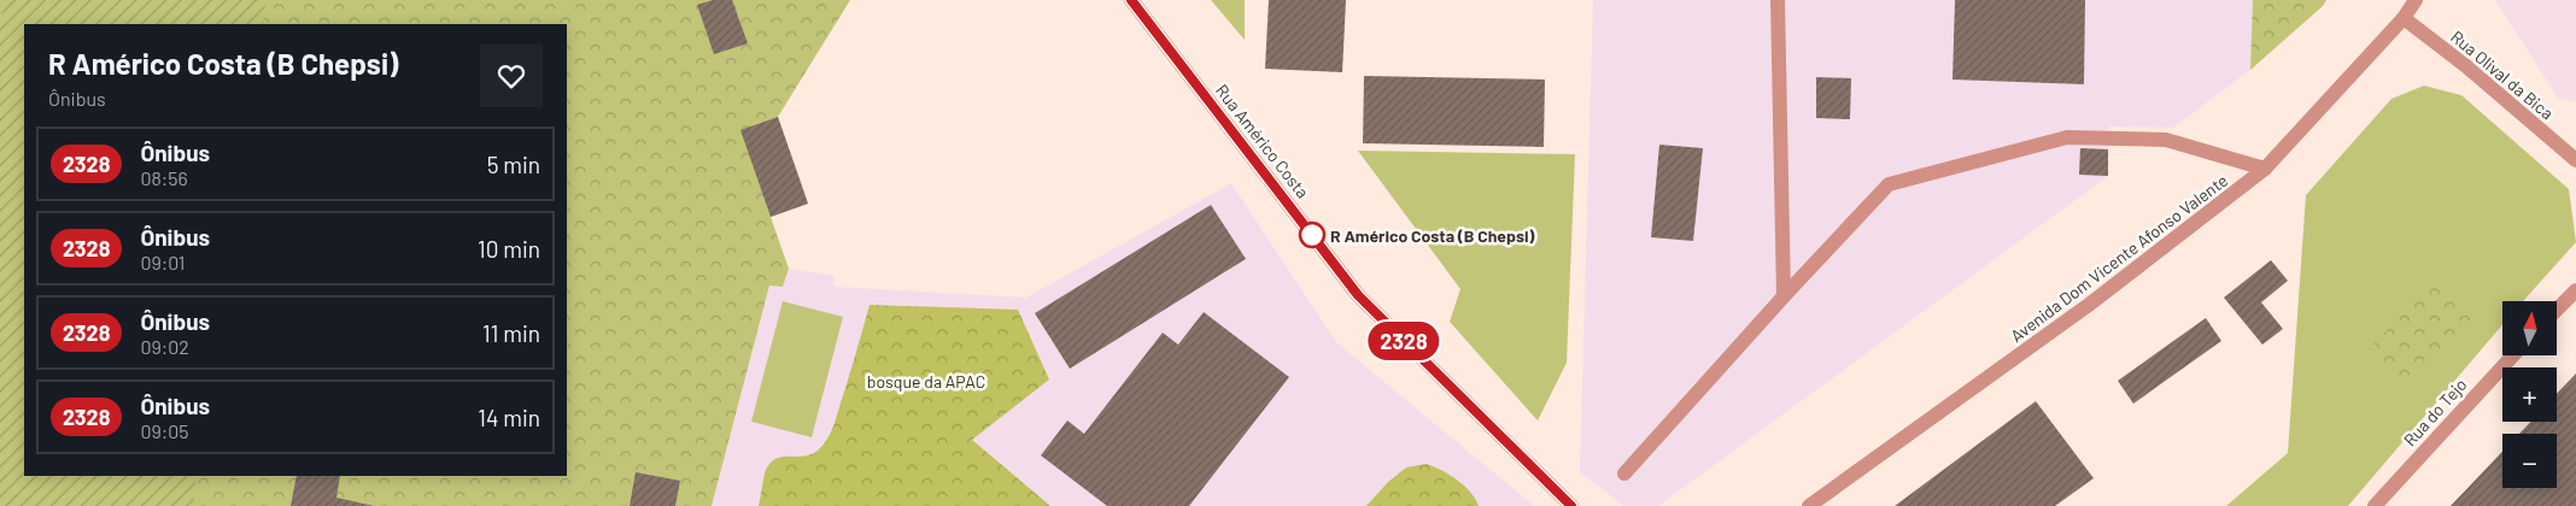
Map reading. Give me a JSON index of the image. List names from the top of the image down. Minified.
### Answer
{"streets":{"street":["Rua Olival da Bica","Rua Américo Costa","Avenida Dom Vicente Afonso Valente","Rua do Tejo"]},"crossings":[["Rua Olival da Bica","Avenida Dom Vicente Afonso Valente"]],"parks":["bosque da APAC"],"places":["R Américo Costa (B Chepsi)"],"lines":["bus line 2328"],"north":"top","page":{"on_map":"2328","heading":["R Américo Costa (B Chepsi)","Ônibus"],"list":[{"mark":"2328","name":"Ônibus","note":"08:56","value":"5 min"},{"mark":"2328","name":"Ônibus","note":"09:01","value":"10 min"},{"mark":"2328","name":"Ônibus","note":"09:02","value":"11 min"},{"mark":"2328","name":"Ônibus","note":"09:05","value":"14 min"}],"map_buttons":["+","−"]}}
